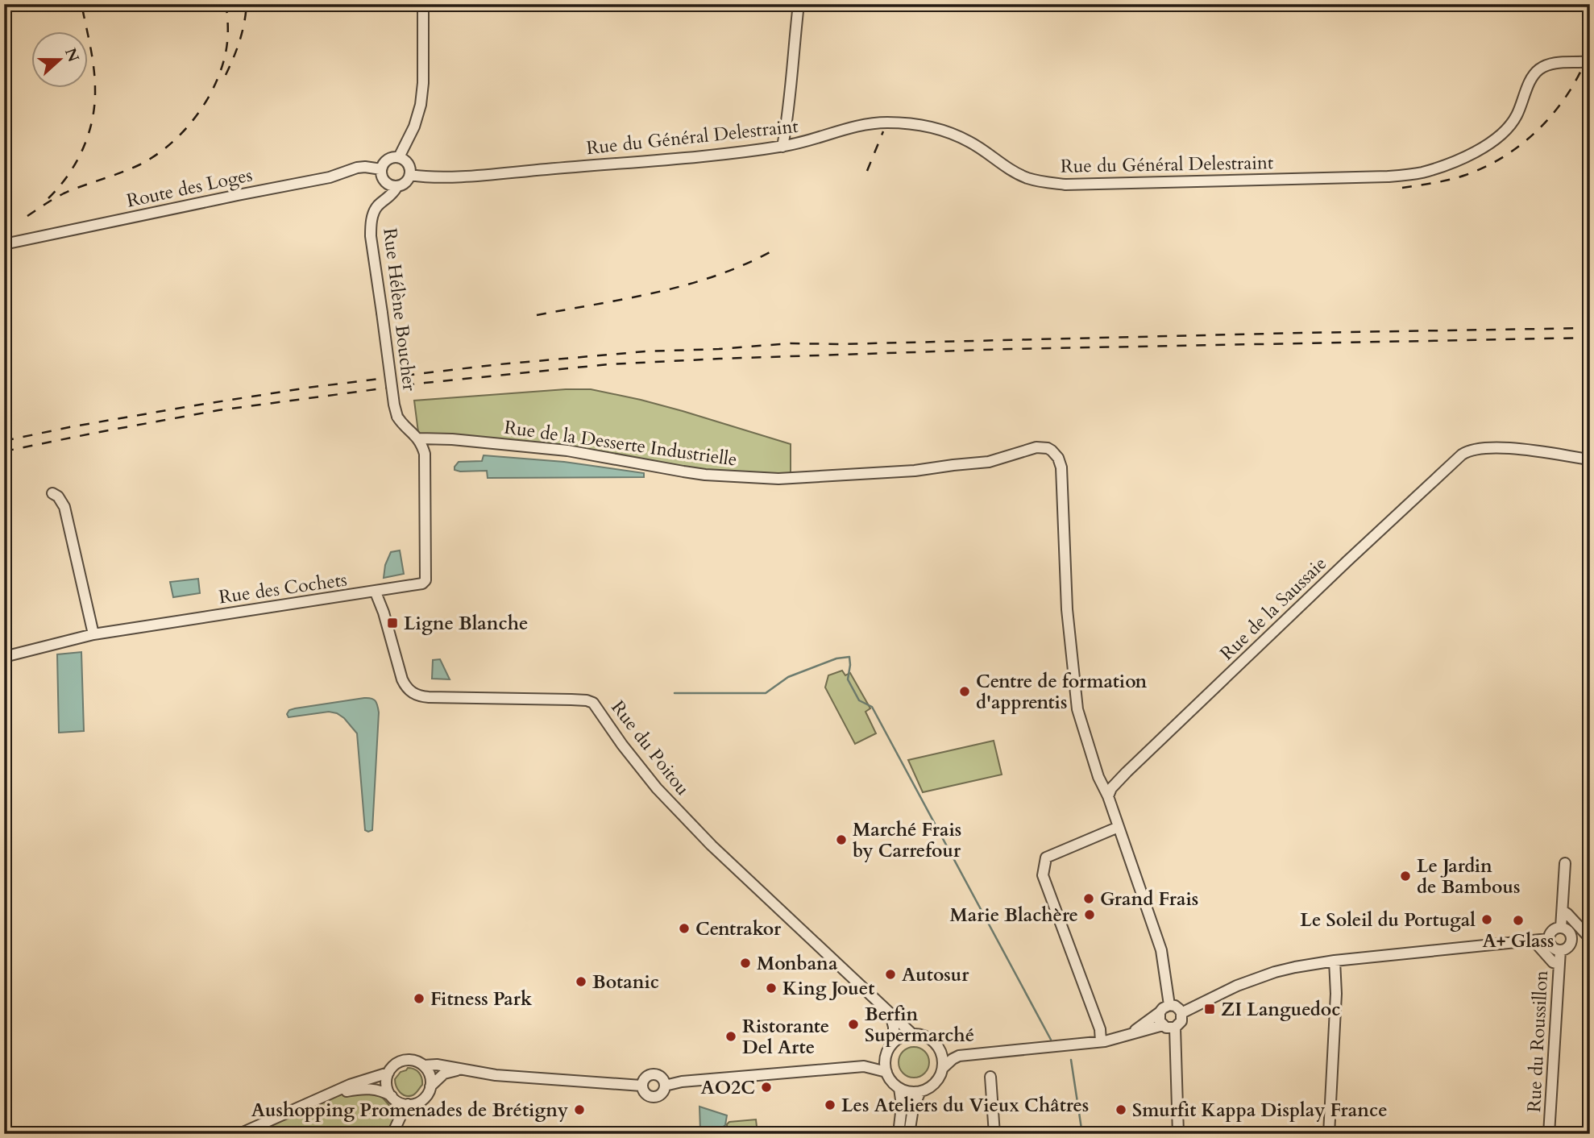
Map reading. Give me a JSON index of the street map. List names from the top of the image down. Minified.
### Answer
{"streets":{"street":["Rue du Général Delestraint","Route des Loges","Rue Hélène Boucher","Rue de la Desserte Industrielle","Rue des Cochets","Rue de la Saussaie","Rue du Poitou","Rue du Roussillon"]},"crossings":[["Rue du Général Delestraint","Route des Loges"],["Rue du Général Delestraint","Rue Hélène Boucher"],["Route des Loges","Rue Hélène Boucher"],["Rue Hélène Boucher","Rue de la Desserte Industrielle"],["Rue Hélène Boucher","Rue des Cochets"],["Rue de la Desserte Industrielle","Rue des Cochets"],["Rue de la Desserte Industrielle","Rue de la Saussaie"],["Rue des Cochets","Rue du Poitou"]],"places":{"transit":["Ligne Blanche","ZI Languedoc"],"other":["Centre de formation d'apprentis","Marché Frais by Carrefour","Le Jardin de Bambous","Grand Frais","Marie Blachère","Le Soleil du Portugal","A+ Glass","Centrakor","Monbana","Autosur","Botanic","King Jouet","Fitness Park","Berfin Supermarché","Ristorante Del Arte","AO2C","Les Ateliers du Vieux Châtres","Aushopping Promenades de Brétigny","Smurfit Kappa Display France"]},"north":"right"}
